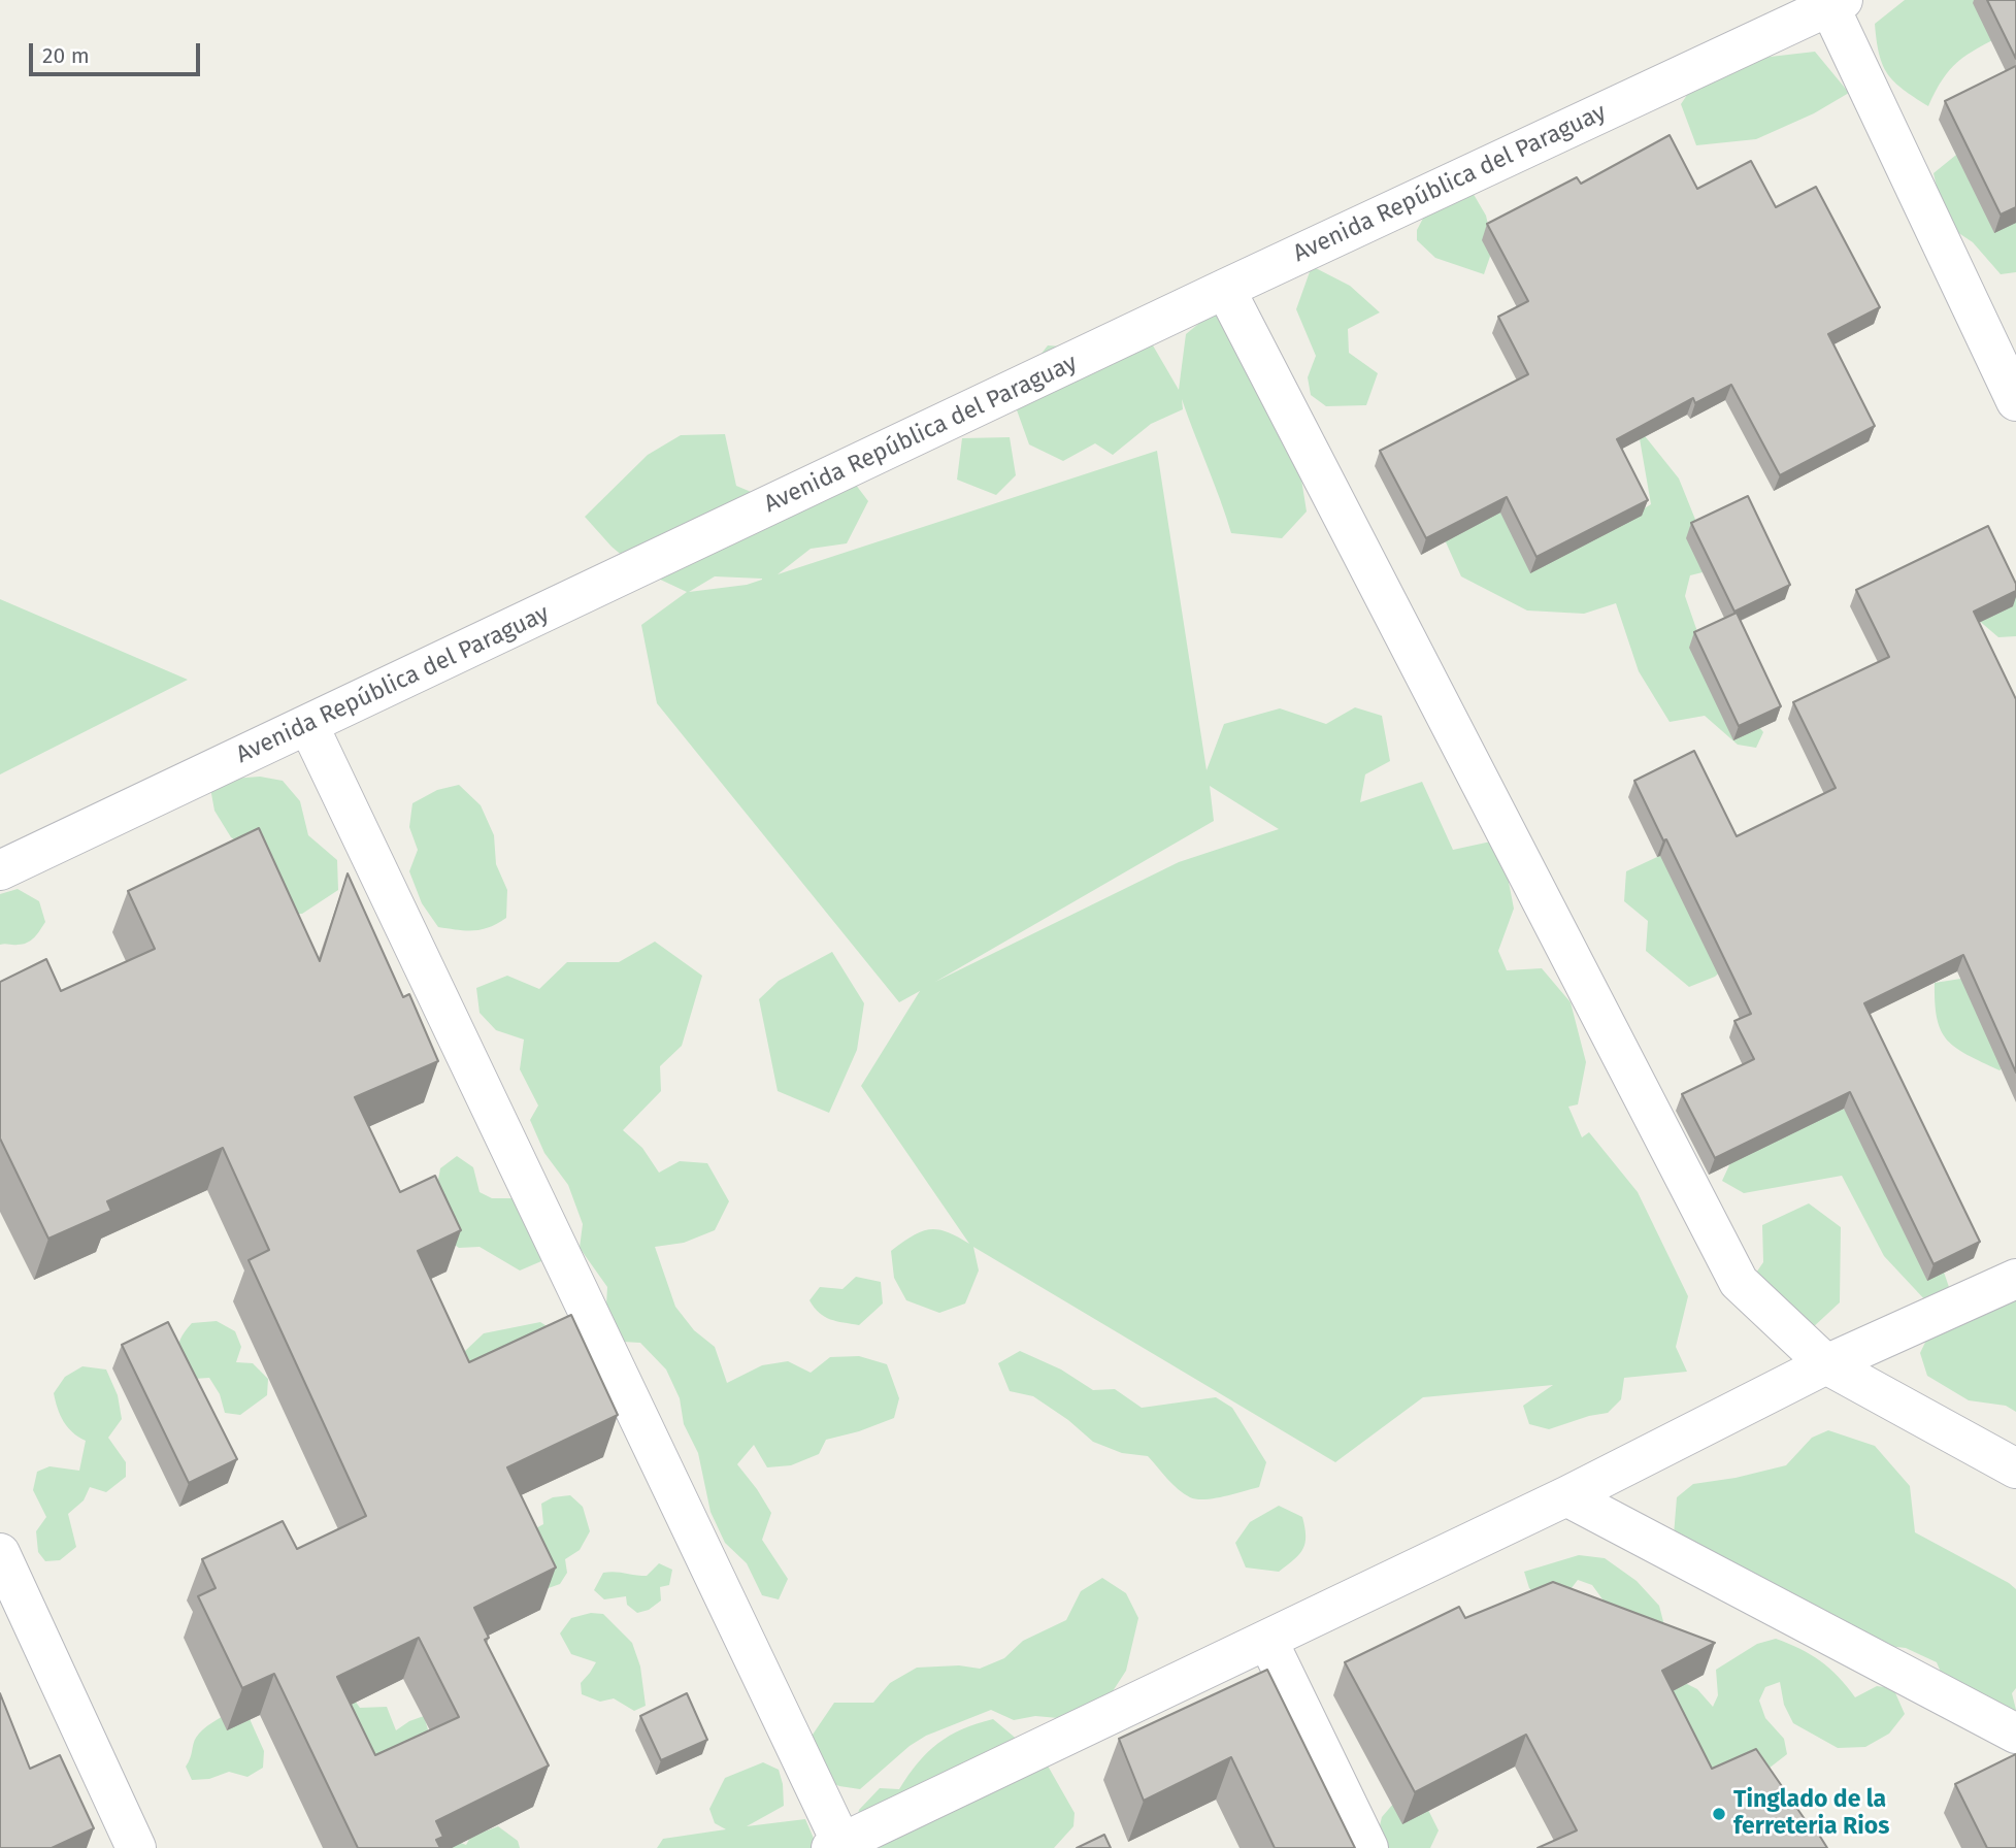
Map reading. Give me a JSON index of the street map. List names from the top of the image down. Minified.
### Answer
{"streets":{"street":["Avenida República del Paraguay"]},"places":["Tinglado de la ferreteria Rios"],"scale_bar":"20 m"}
